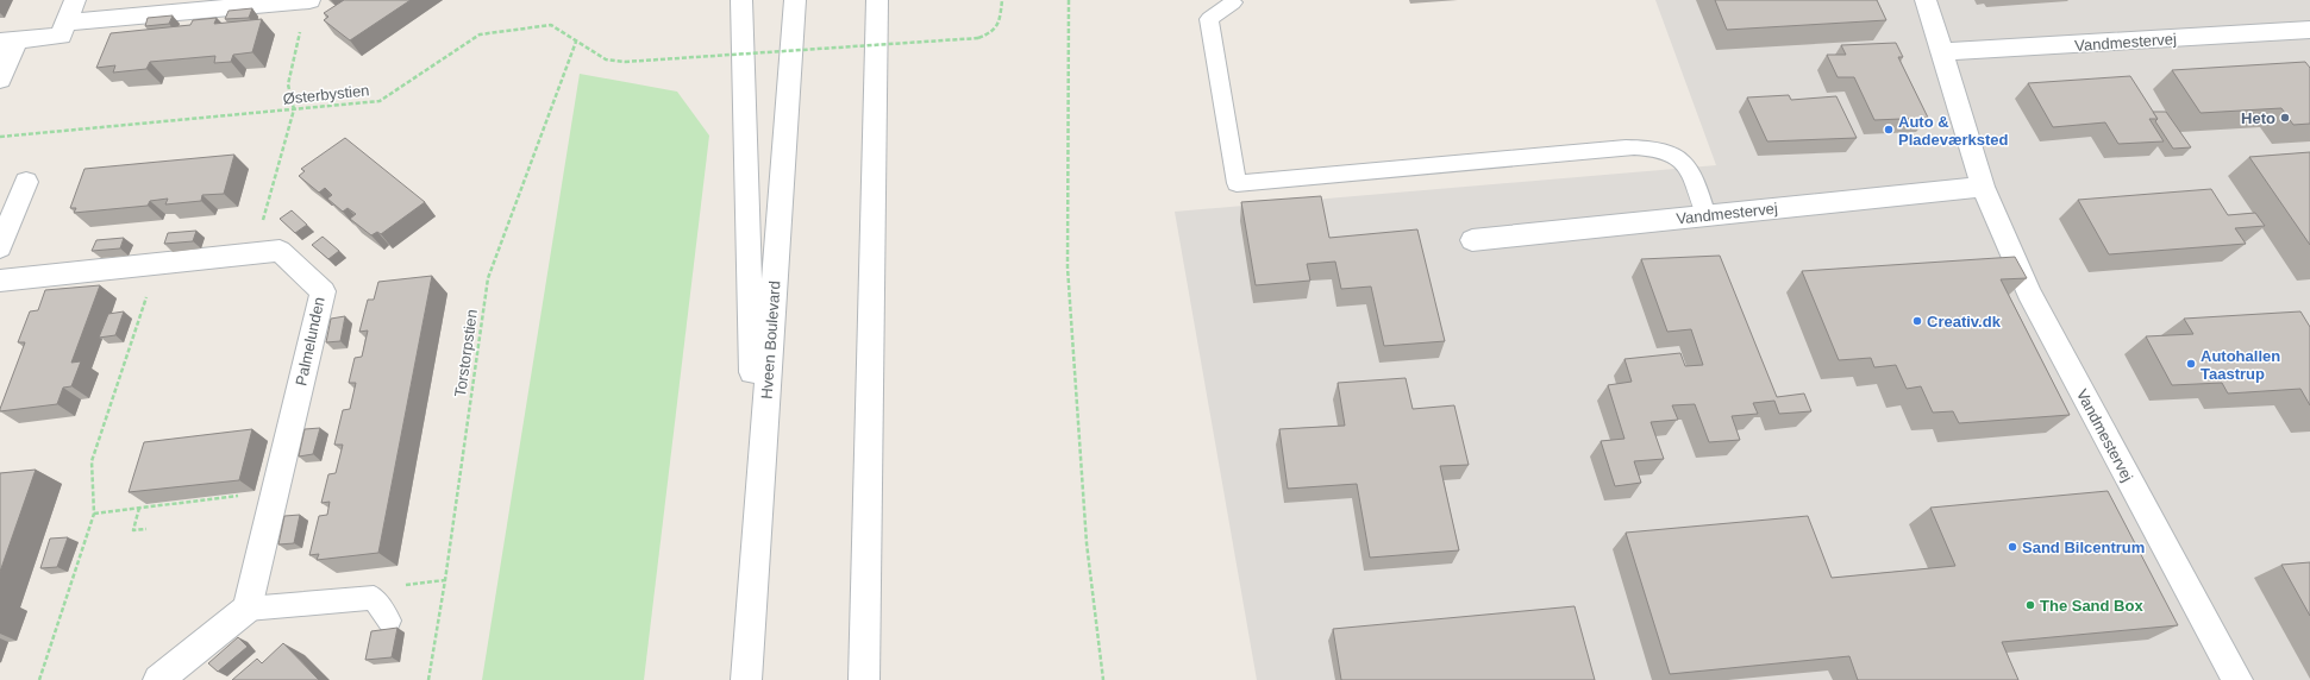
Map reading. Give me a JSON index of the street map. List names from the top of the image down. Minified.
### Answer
{"streets":{"street":["Vandmestervej","Hveen Boulevard","Palmelunden"],"path":["Østerbystien","Torstorpstien"]},"crossings":[["Østerbystien","Torstorpstien"]],"places":["Heto","Auto & Pladeværksted","Creativ.dk","Autohallen Taastrup","Sand Bilcentrum","The Sand Box"]}
